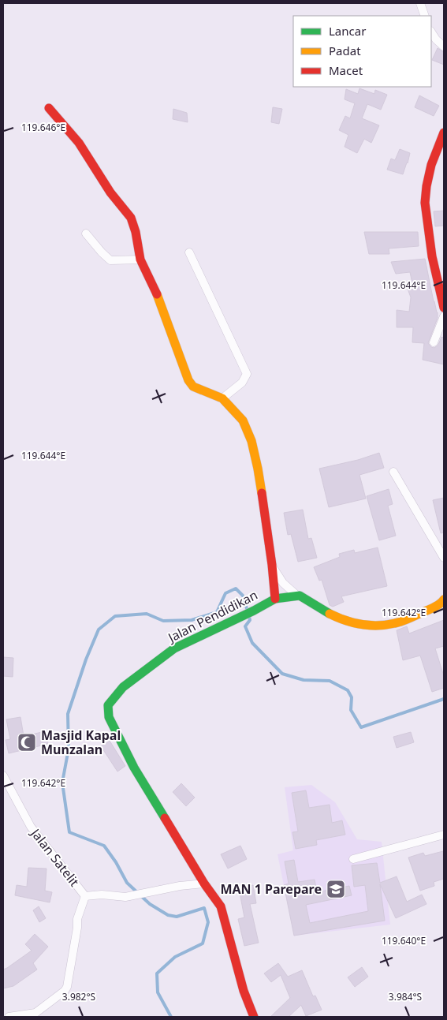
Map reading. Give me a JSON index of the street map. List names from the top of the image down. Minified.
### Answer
{"streets":{"street":["Jalan Pendidikan","Jalan Satelit"]},"crossings":[["Jalan Pendidikan","Jalan Satelit"]],"places":{"mosque":["Masjid Kapal Munzalan"],"school or university":["MAN 1 Parepare"]},"legend":["Lancar","Padat","Macet"],"coordinates":["119.646°E","119.644°E","119.642°E","119.640°E","3.982°S","3.984°S"]}
